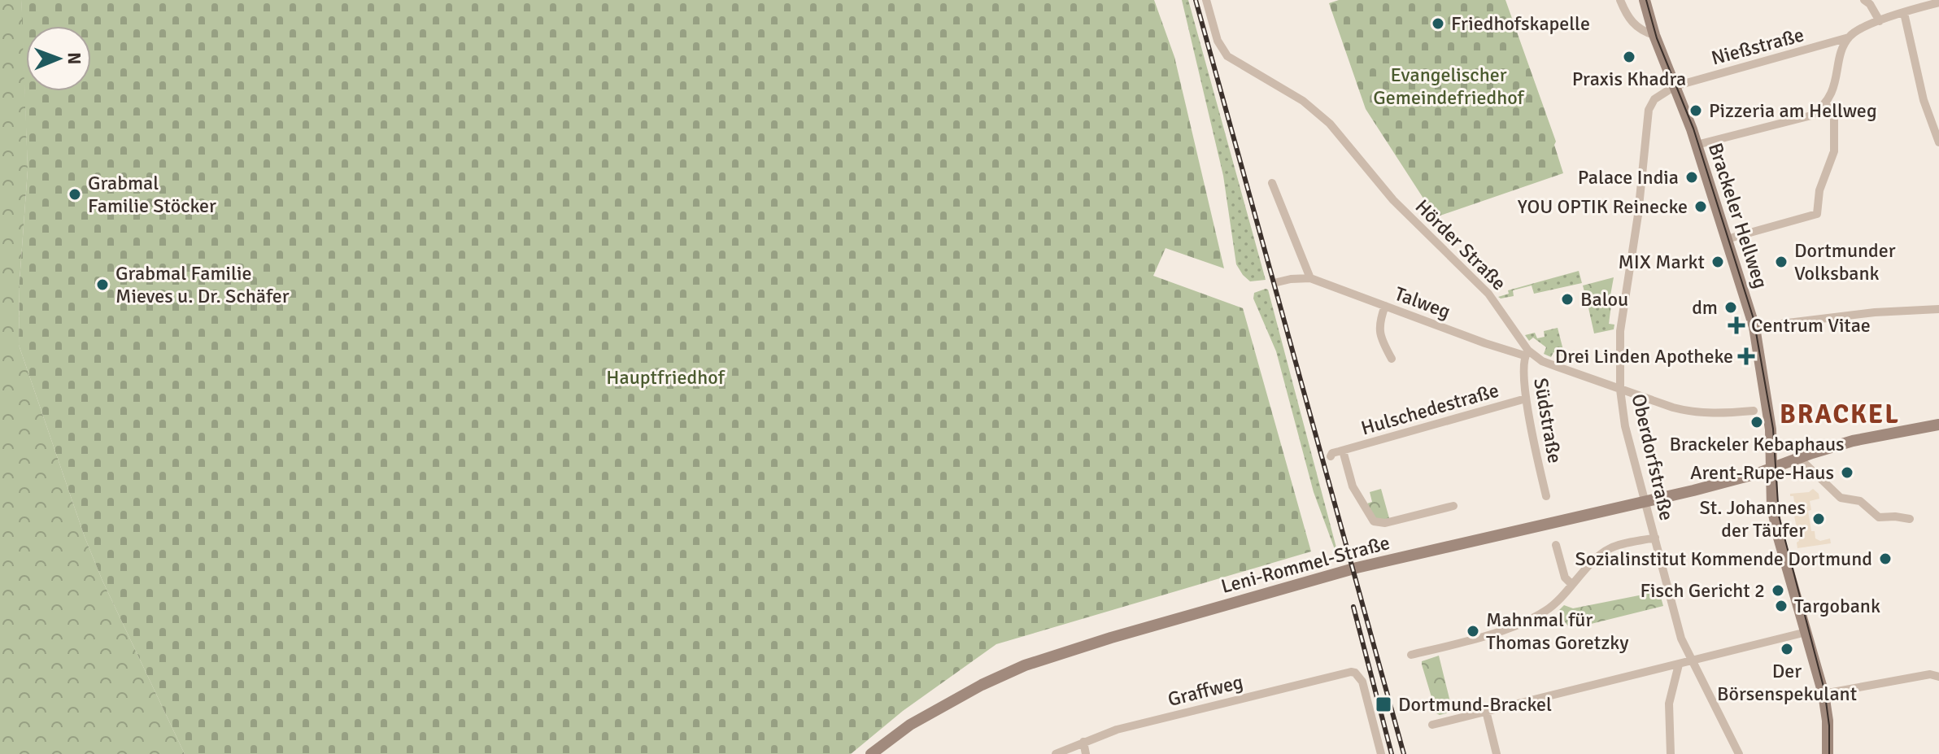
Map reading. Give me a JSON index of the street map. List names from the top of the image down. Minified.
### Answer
{"streets":{"main road":["Brackeler Hellweg","Leni-Rommel-Straße"],"street":["Nießstraße","Hörder Straße","Talweg","Hulschedestraße","Südstraße","Oberdorfstraße","Graffweg"]},"crossings":[["Nießstraße","Brackeler Hellweg"],["Nießstraße","Oberdorfstraße"],["Brackeler Hellweg","Oberdorfstraße"],["Brackeler Hellweg","Leni-Rommel-Straße"],["Hörder Straße","Talweg"],["Hörder Straße","Südstraße"],["Hörder Straße","Oberdorfstraße"],["Talweg","Südstraße"],["Hulschedestraße","Südstraße"],["Oberdorfstraße","Leni-Rommel-Straße"]],"districts":["BRACKEL"],"parks":["Evangelischer Gemeindefriedhof","Hauptfriedhof"],"places":{"other":["Friedhofskapelle","Praxis Khadra","Pizzeria am Hellweg","Palace India","Grabmal Familie Stöcker","YOU OPTIK Reinecke","MIX Markt","Dortmunder Volksbank","Grabmal Familie Mieves u. Dr. Schäfer","Balou","dm","Brackeler Kebaphaus","Arent-Rupe-Haus","St. Johannes der Täufer","Sozialinstitut Kommende Dortmund","Fisch Gericht 2","Targobank","Mahnmal für Thomas Goretzky","Der Börsenspekulant"],"health":["Centrum Vitae","Drei Linden Apotheke"],"transit":["Dortmund-Brackel"]},"north":"right"}
